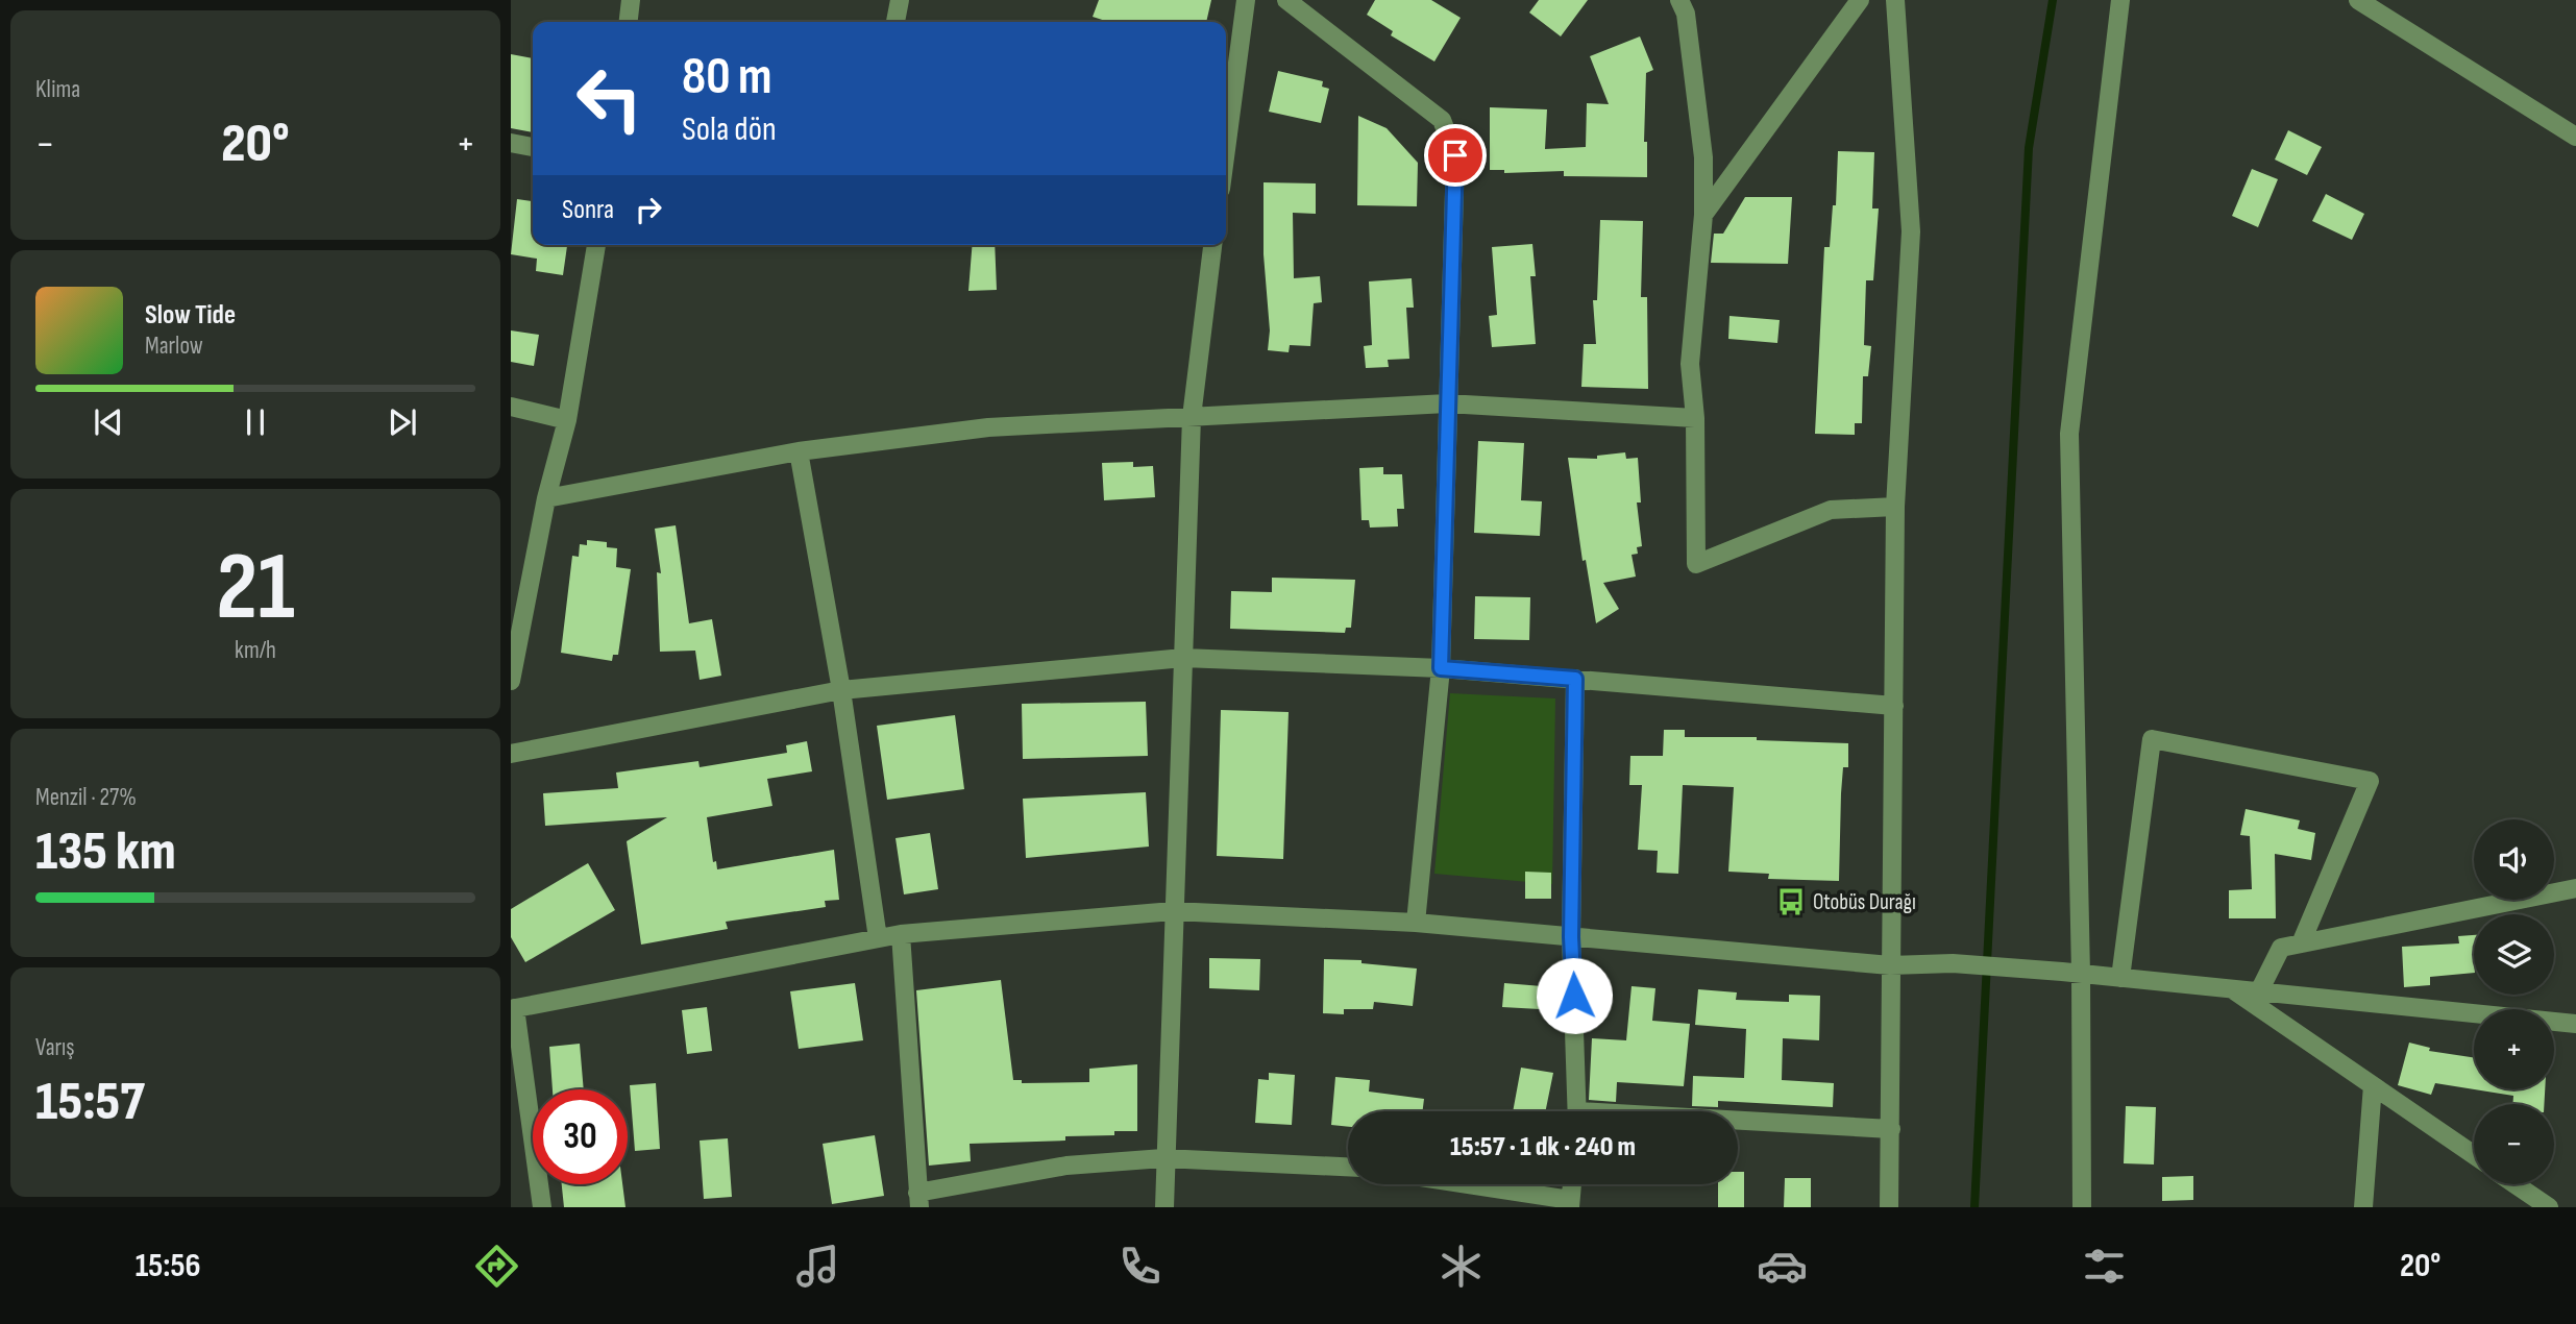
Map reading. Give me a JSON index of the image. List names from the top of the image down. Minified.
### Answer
{"places":{"bus stop":["Otobüs Durağı"]},"page":{"tile":["Klima",["21","km/h"],["Menzil · 27%","135 km"],["Varış","15:57"]],"turn":["80 m","Sola dön"],"heat":["−","20°","+"],"then":"Sonra","song":["Slow Tide","Marlow"],"map_buttons":["+","−"],"limit":"30","trip":"15:57 · 1 dk · 240 m","tabs":["15:56","20°"]}}
